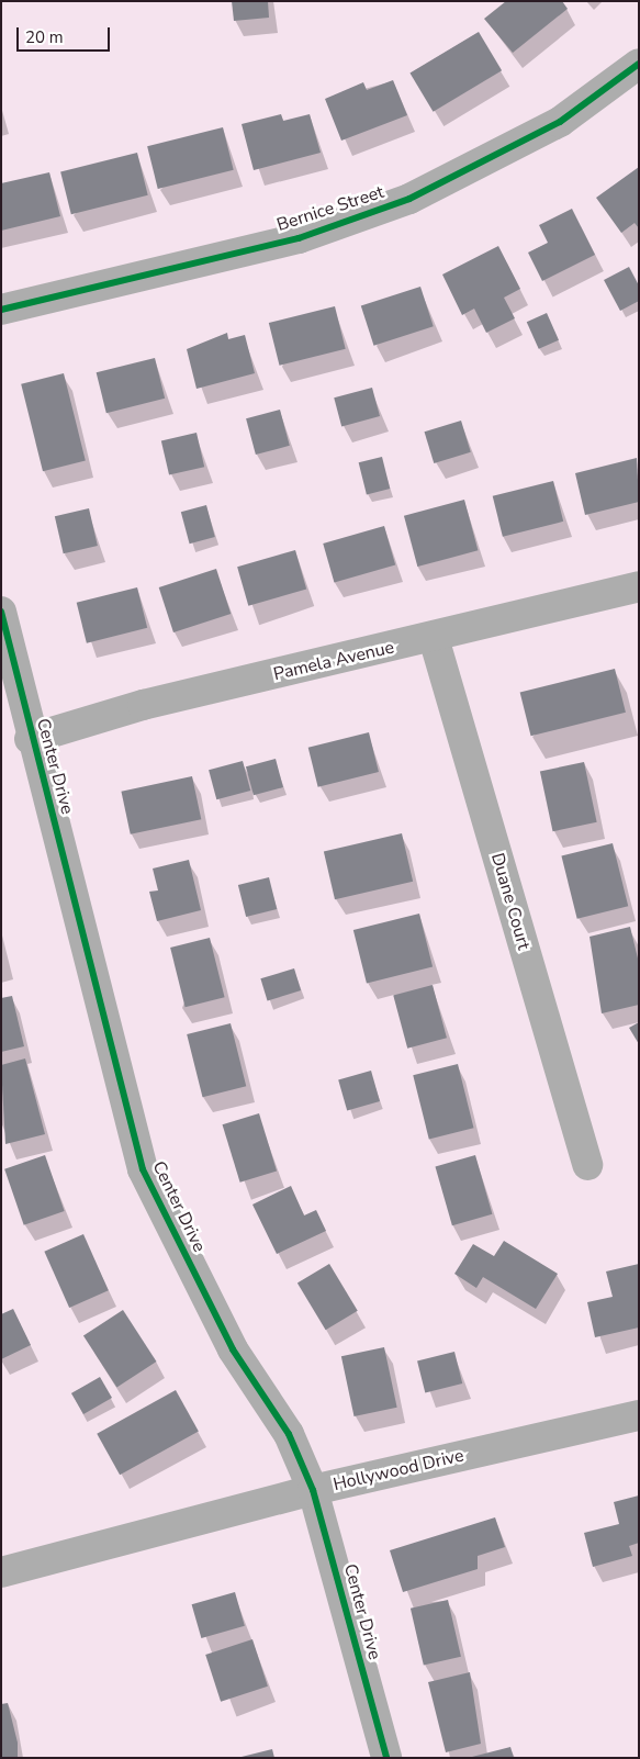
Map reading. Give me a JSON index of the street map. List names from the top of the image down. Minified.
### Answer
{"streets":{"street":["Bernice Street","Pamela Avenue","Center Drive","Duane Court","Hollywood Drive"]},"crossings":[["Pamela Avenue","Center Drive"],["Pamela Avenue","Duane Court"],["Center Drive","Hollywood Drive"]],"scale_bar":"20 m"}
